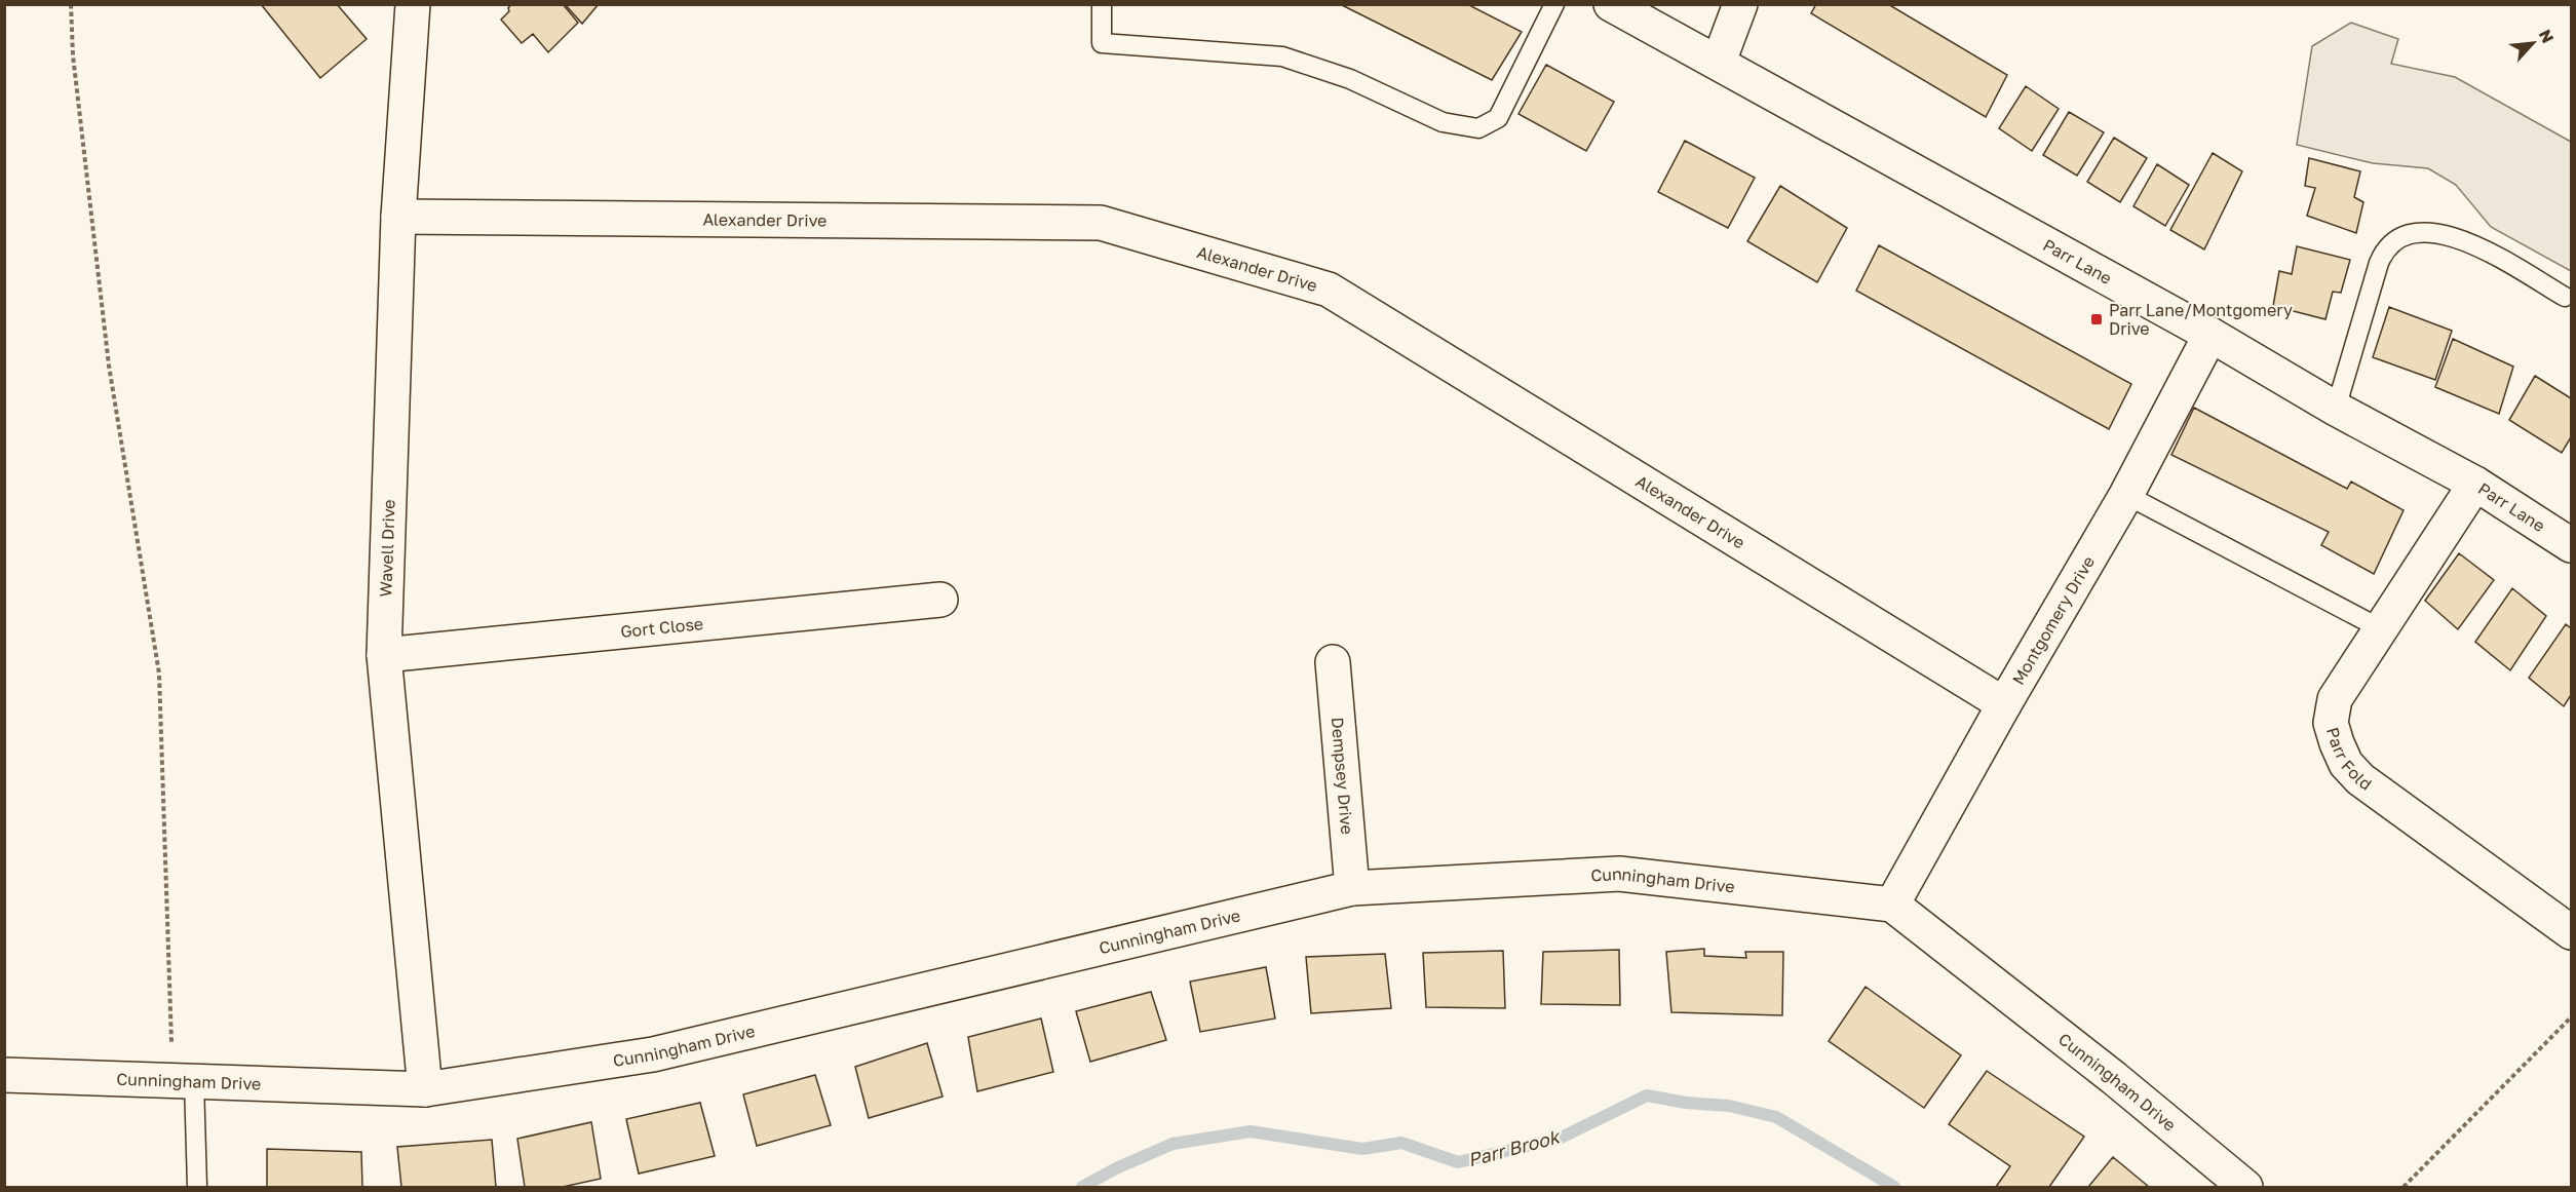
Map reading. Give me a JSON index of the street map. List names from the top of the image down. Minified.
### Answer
{"streets":{"street":["Alexander Drive","Parr Lane","Wavell Drive","Montgomery Drive","Gort Close","Parr Fold","Dempsey Drive","Cunningham Drive"]},"crossings":[["Alexander Drive","Wavell Drive"],["Alexander Drive","Montgomery Drive"],["Parr Lane","Montgomery Drive"],["Parr Lane","Parr Fold"],["Wavell Drive","Gort Close"],["Wavell Drive","Cunningham Drive"],["Montgomery Drive","Cunningham Drive"],["Dempsey Drive","Cunningham Drive"]],"water":["Parr Brook"],"places":{"transit":["Parr Lane/Montgomery Drive"]},"north":"top right"}
